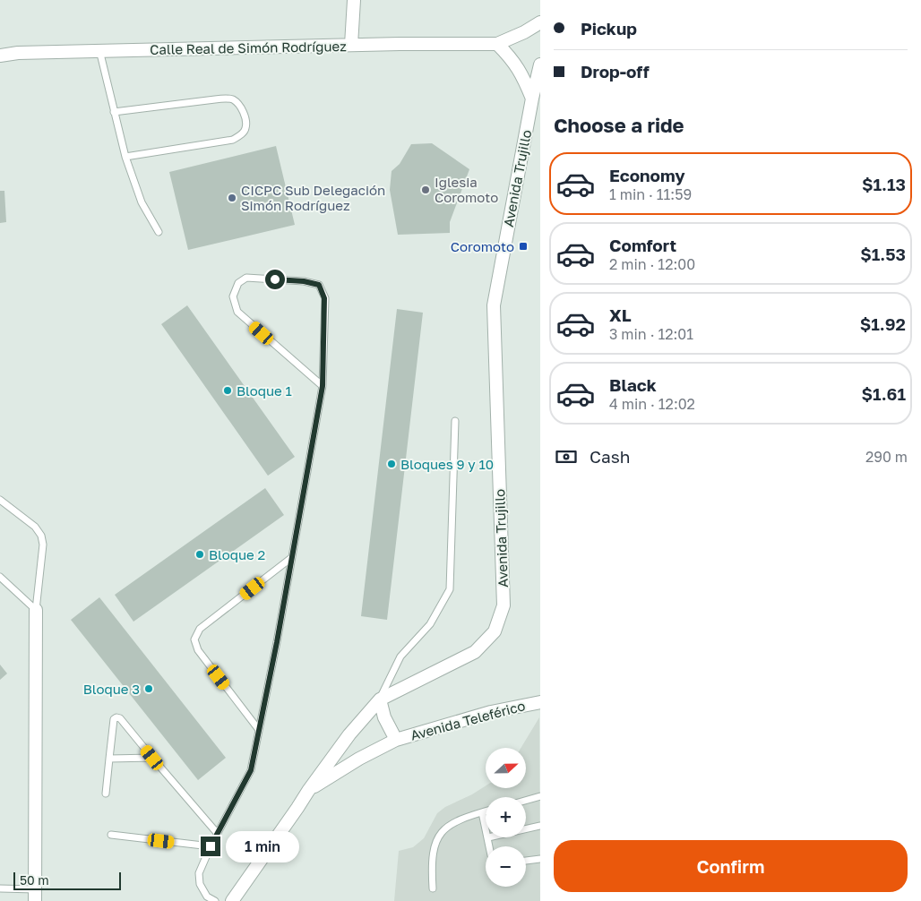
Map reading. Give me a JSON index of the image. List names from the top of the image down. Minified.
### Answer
{"streets":{"street":["Calle Real de Simón Rodríguez","Avenida Trujillo","Avenida Teleférico"]},"crossings":[["Avenida Trujillo","Avenida Teleférico"]],"places":{"other":["Iglesia Coromoto","CICPC Sub Delegación Simón Rodríguez","Bloque 1","Bloques 9 y 10","Bloque 2","Bloque 3"],"transit":["Coromoto"]},"scale_bar":"50 m","north":"right","page":{"banner":["Pickup","Drop-off"],"heading":"Choose a ride","list":[{"name":"Economy","note":"1 min · 11:59","value":"$1.13"},{"name":"Comfort","note":"2 min · 12:00","value":"$1.53"},{"name":"XL","note":"3 min · 12:01","value":"$1.92"},{"name":"Black","note":"4 min · 12:02","value":"$1.61"}],"pay":["Cash","290 m"],"map_buttons":["+","−"],"bubble":"1 min","buttons":"Confirm","scale":"50 m"}}
